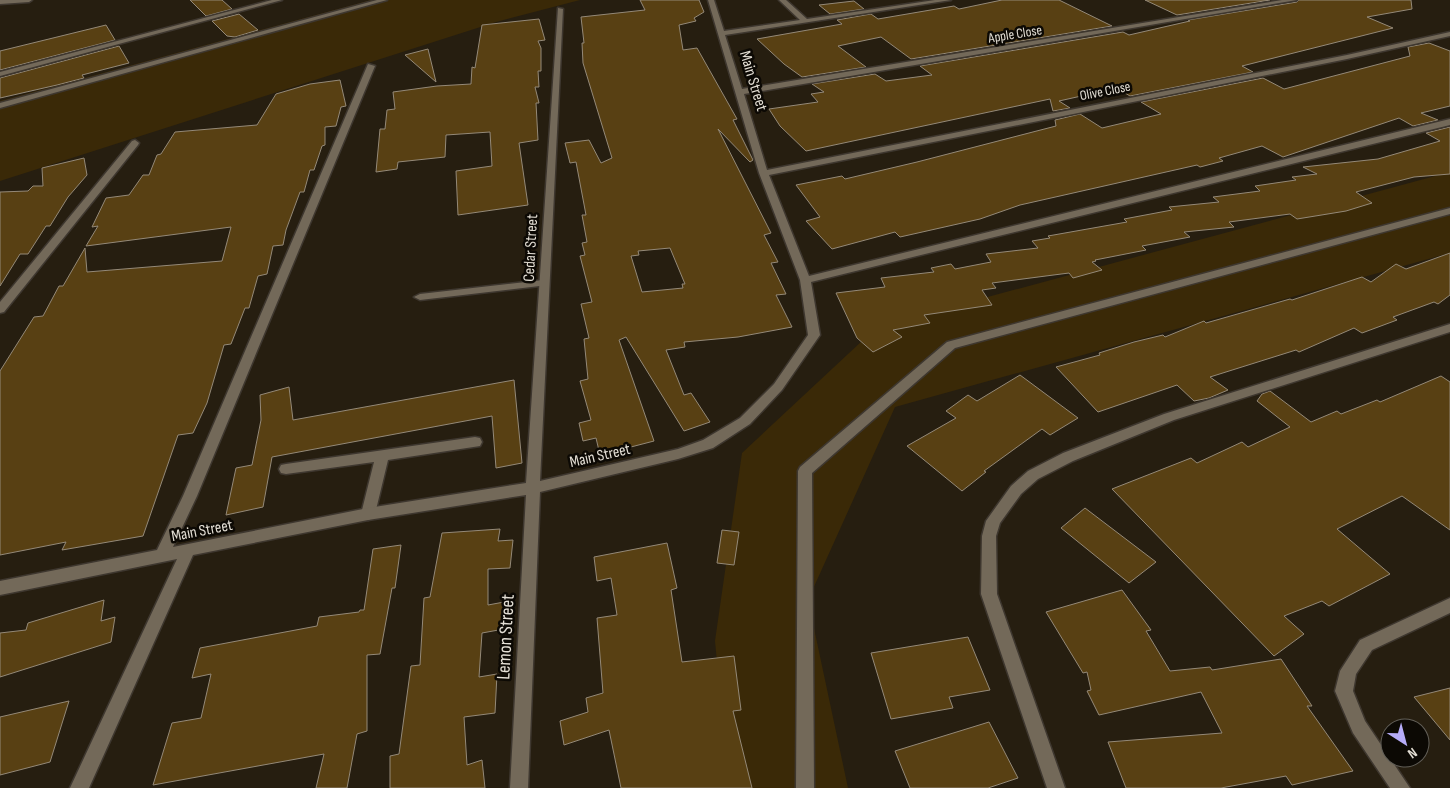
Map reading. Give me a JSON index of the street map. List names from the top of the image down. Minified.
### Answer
{"streets":{"street":["Apple Close","Main Street","Olive Close","Cedar Street","Lemon Street"]},"crossings":[["Apple Close","Main Street"],["Main Street","Olive Close"],["Main Street","Cedar Street"],["Main Street","Lemon Street"],["Cedar Street","Lemon Street"]],"north":"bottom right"}
